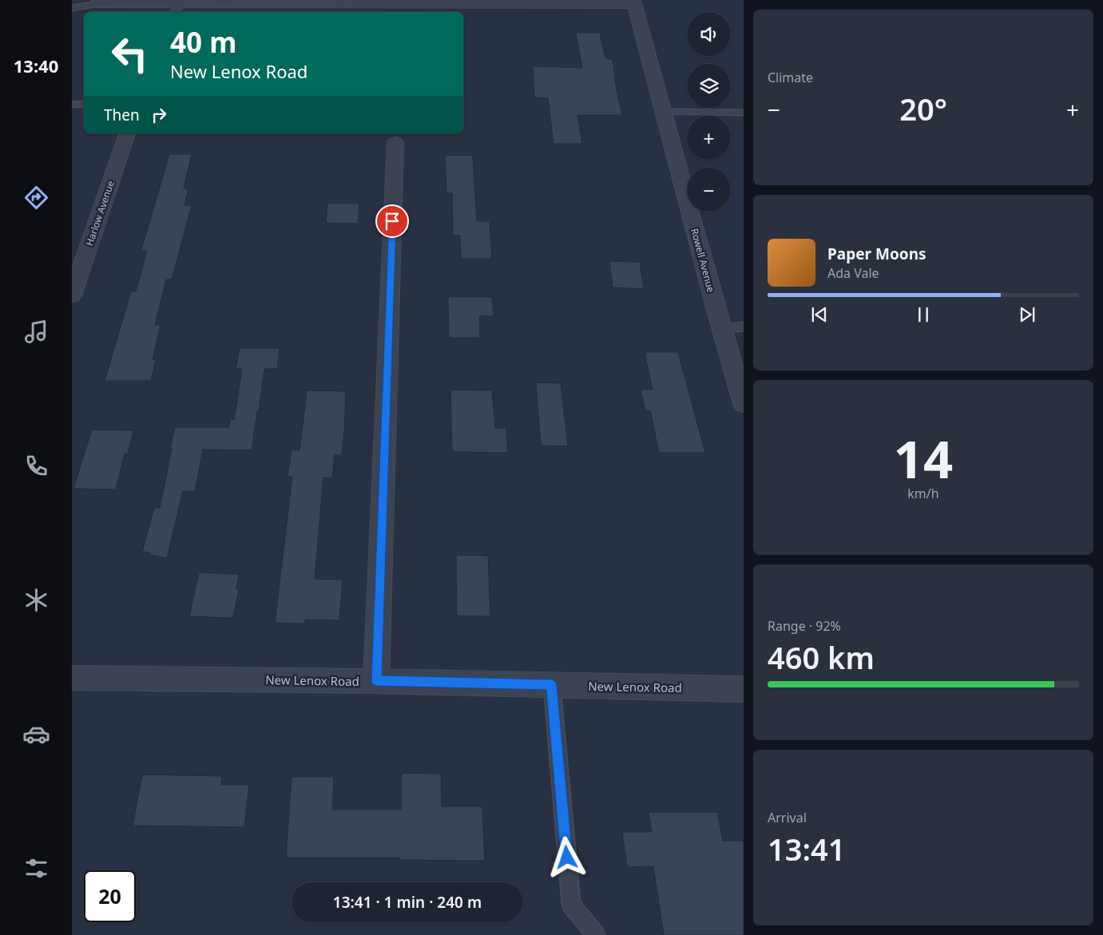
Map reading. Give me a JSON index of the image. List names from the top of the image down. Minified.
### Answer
{"streets":{"street":["Harlow Avenue","Rowell Avenue","New Lenox Road"]},"page":{"tabs":"13:40","tile":["Climate",["14","km/h"],["Range · 92%","460 km"],["Arrival","13:41"]],"map_buttons":["+","−"],"turn":["40 m","New Lenox Road"],"heat":["−","20°","+"],"then":"Then","song":["Paper Moons","Ada Vale"],"limit":"20","trip":"13:41 · 1 min · 240 m"}}
